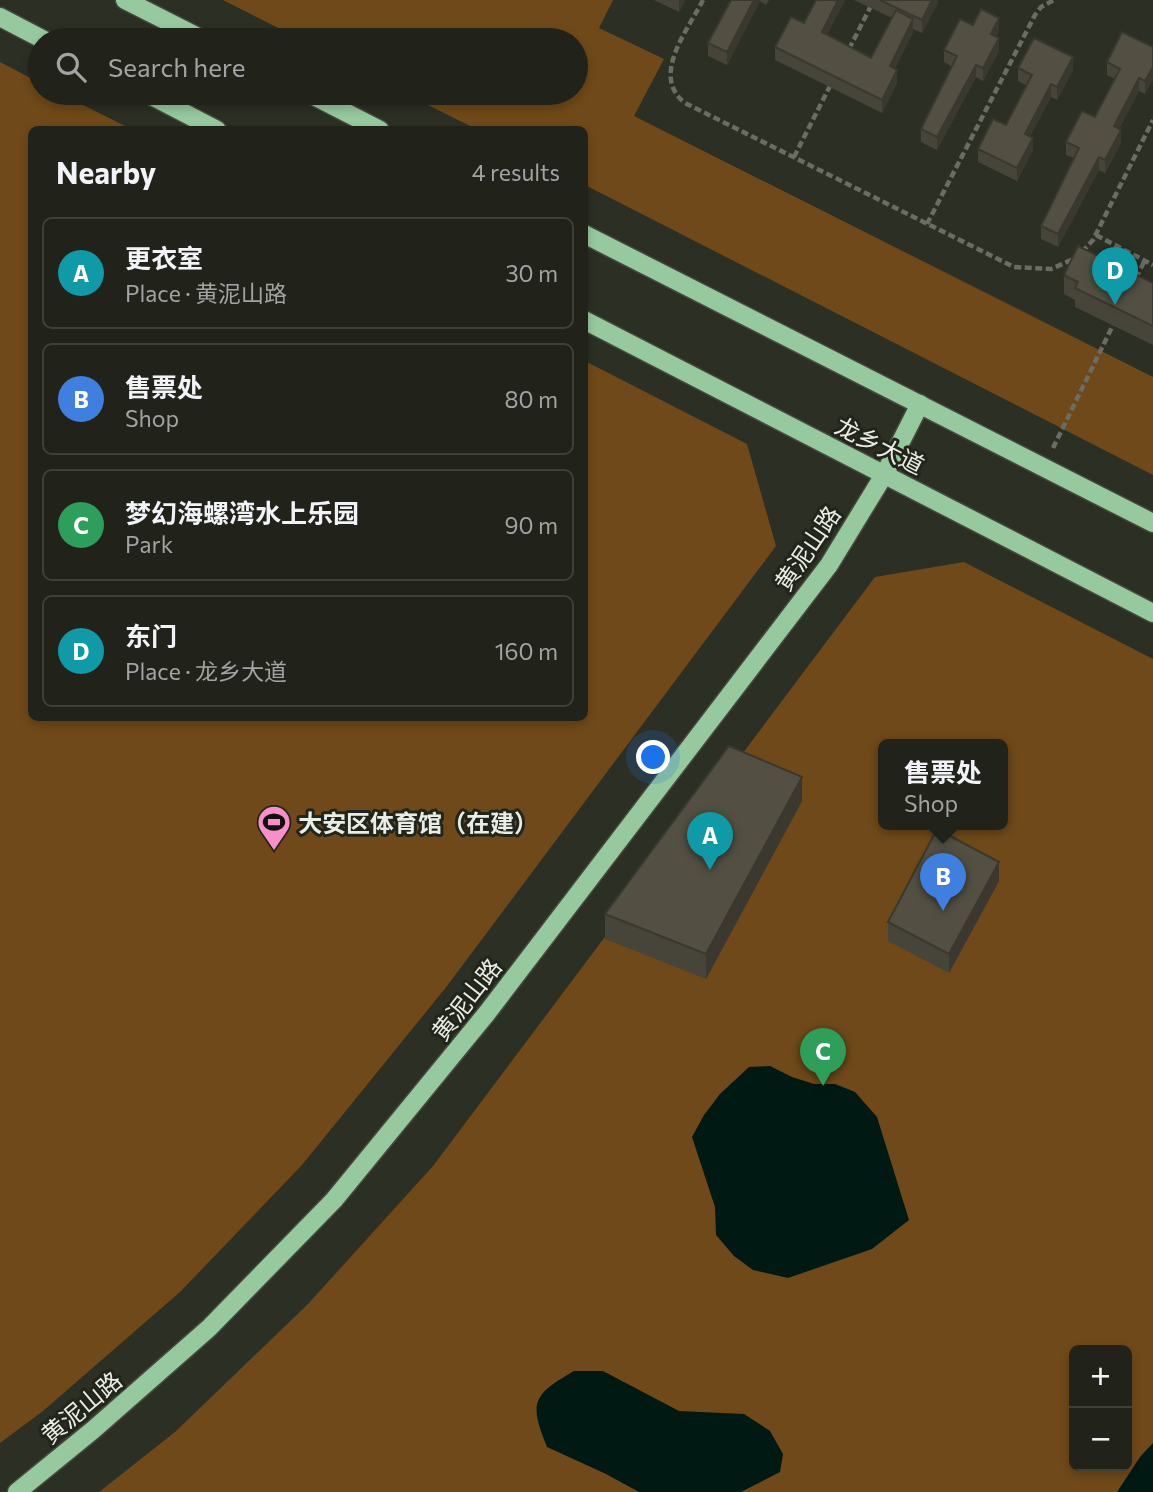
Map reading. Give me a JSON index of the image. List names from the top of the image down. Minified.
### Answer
{"streets":{"main road":["龙乡大道","黄泥山路"]},"crossings":[["龙乡大道","黄泥山路"]],"places":{"sports":["大安区体育馆（在建）"]},"page":{"search":"Search here","heading":["Nearby","4 results"],"list":[{"mark":"A","name":"更衣室","note":"Place · 黄泥山路","value":"30 m"},{"mark":"B","name":"售票处","note":"Shop","value":"80 m"},{"mark":"C","name":"梦幻海螺湾水上乐园","note":"Park","value":"90 m"},{"mark":"D","name":"东门","note":"Place · 龙乡大道","value":"160 m"}],"pins":["D","A","B","C"],"popup":["售票处","Shop"],"map_buttons":["+","−"]}}
